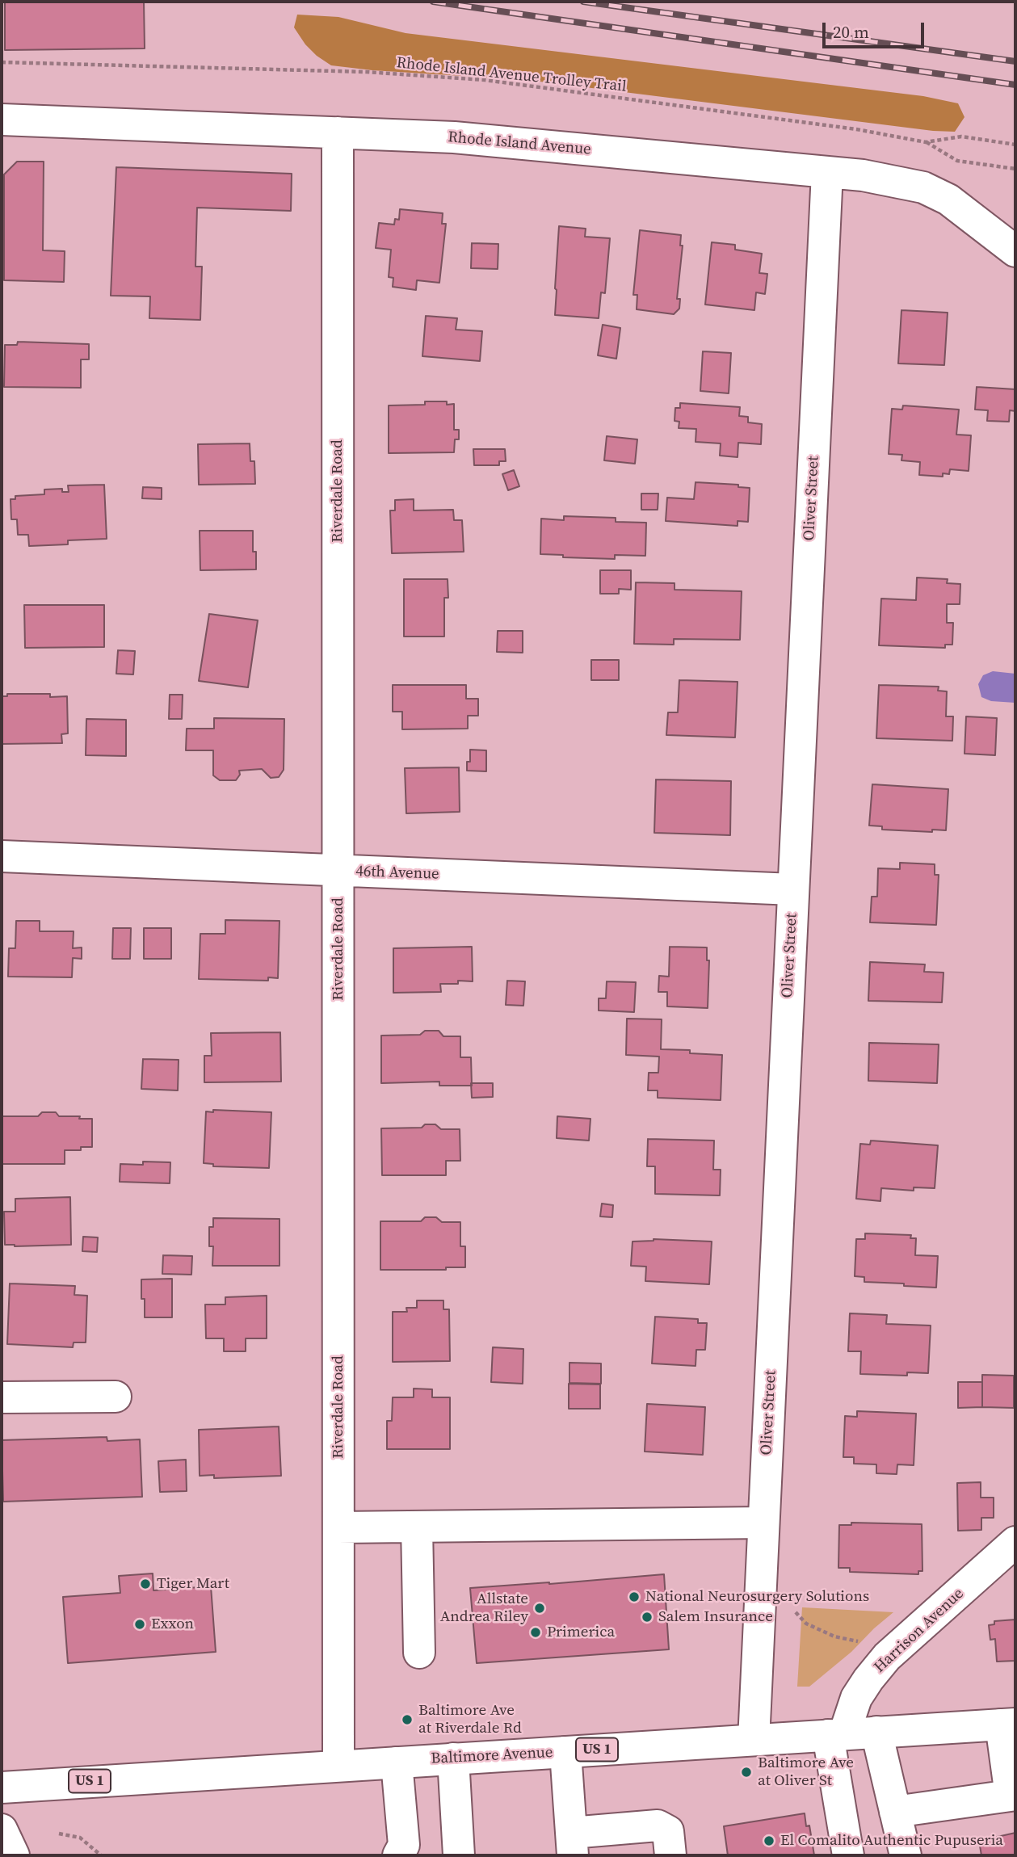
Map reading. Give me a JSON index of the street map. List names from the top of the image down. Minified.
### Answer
{"streets":{"street":["Rhode Island Avenue","Riverdale Road","Oliver Street","46th Avenue","Harrison Avenue","US 1","Baltimore Avenue"],"path":["Rhode Island Avenue Trolley Trail"]},"crossings":[["Rhode Island Avenue","Riverdale Road"],["Rhode Island Avenue","Oliver Street"],["Riverdale Road","46th Avenue"],["Riverdale Road","Baltimore Avenue"],["Oliver Street","46th Avenue"],["Oliver Street","Baltimore Avenue"],["Harrison Avenue","Baltimore Avenue"]],"places":["Tiger Mart","National Neurosurgery Solutions","Allstate Andrea Riley","Salem Insurance","Exxon","Primerica","Baltimore Ave at Riverdale Rd","Baltimore Ave at Oliver St","El Comalito Authentic Pupuseria"],"scale_bar":"20 m"}
